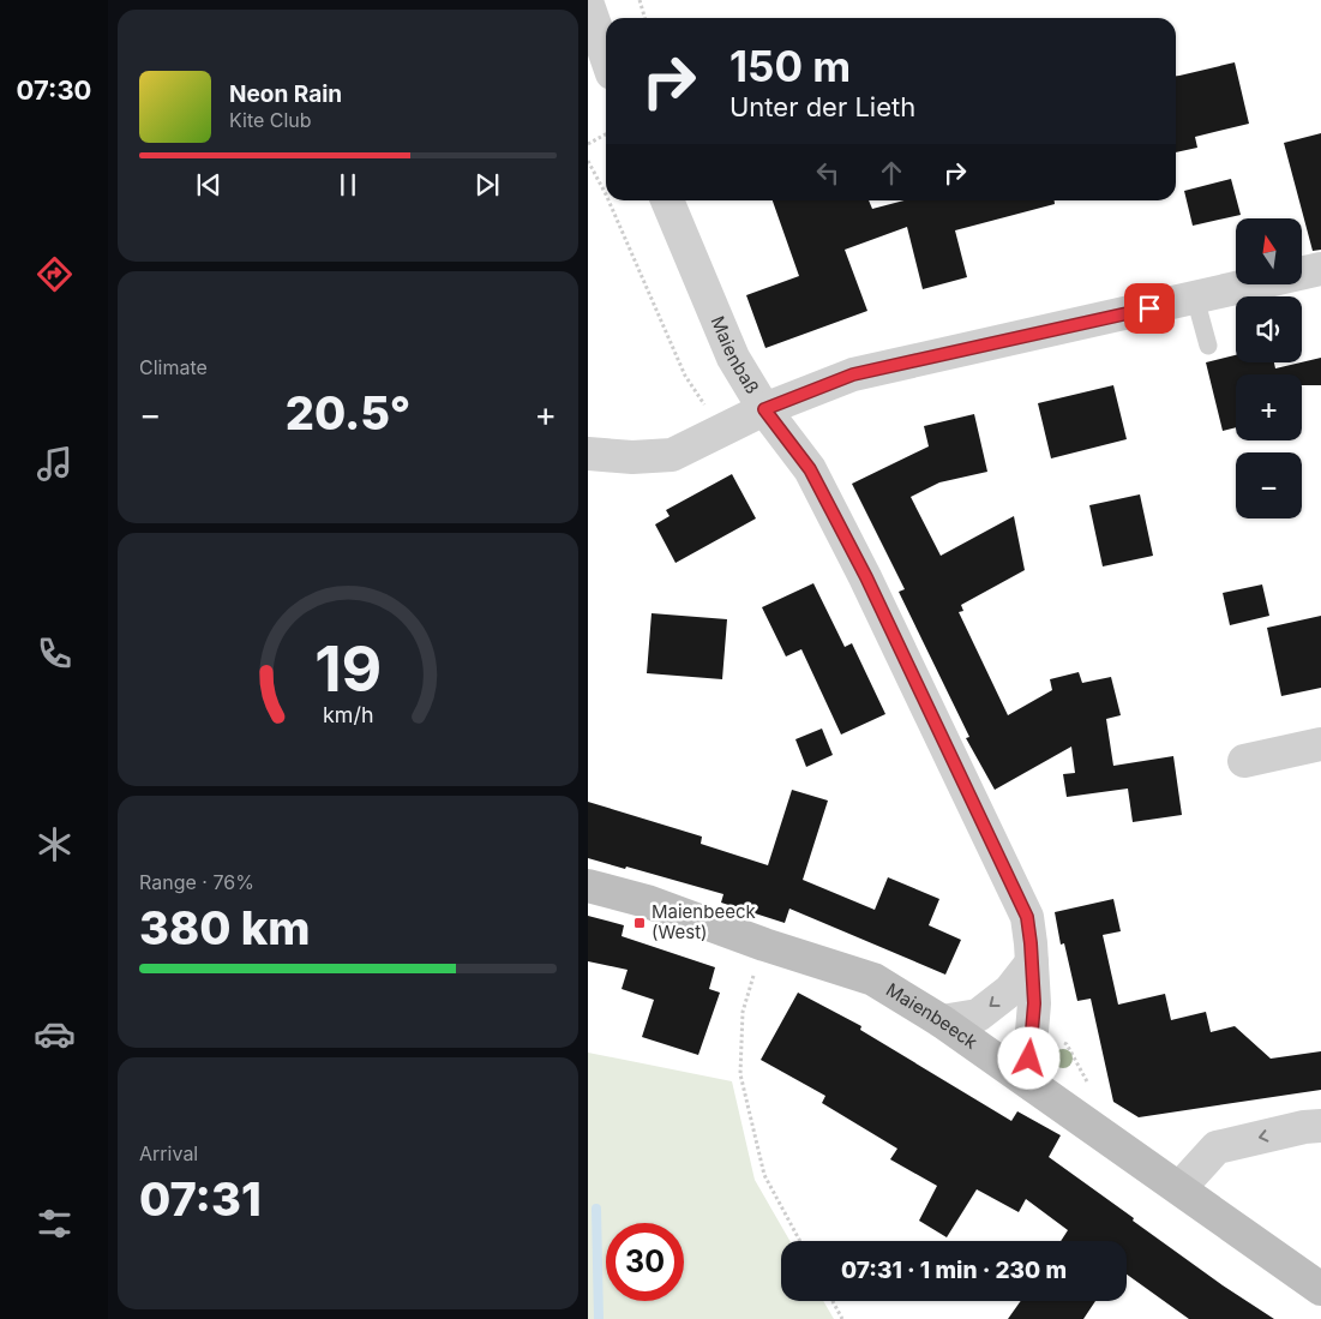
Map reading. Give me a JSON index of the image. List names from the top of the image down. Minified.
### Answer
{"streets":{"street":["Maienbaß","Maienbeeck"]},"crossings":[["Maienbaß","Maienbeeck"]],"places":{"transit":["Maienbeeck (West)"]},"north":"top","page":{"tabs":"07:30","turn":["150 m","Unter der Lieth"],"song":["Neon Rain","Kite Club"],"map_buttons":["+","−"],"tile":["Climate",["Range · 76%","380 km"],["Arrival","07:31"]],"heat":["−","20.5°","+"],"limit":"30","trip":"07:31 · 1 min · 230 m","gauge":["19","km/h"]}}
